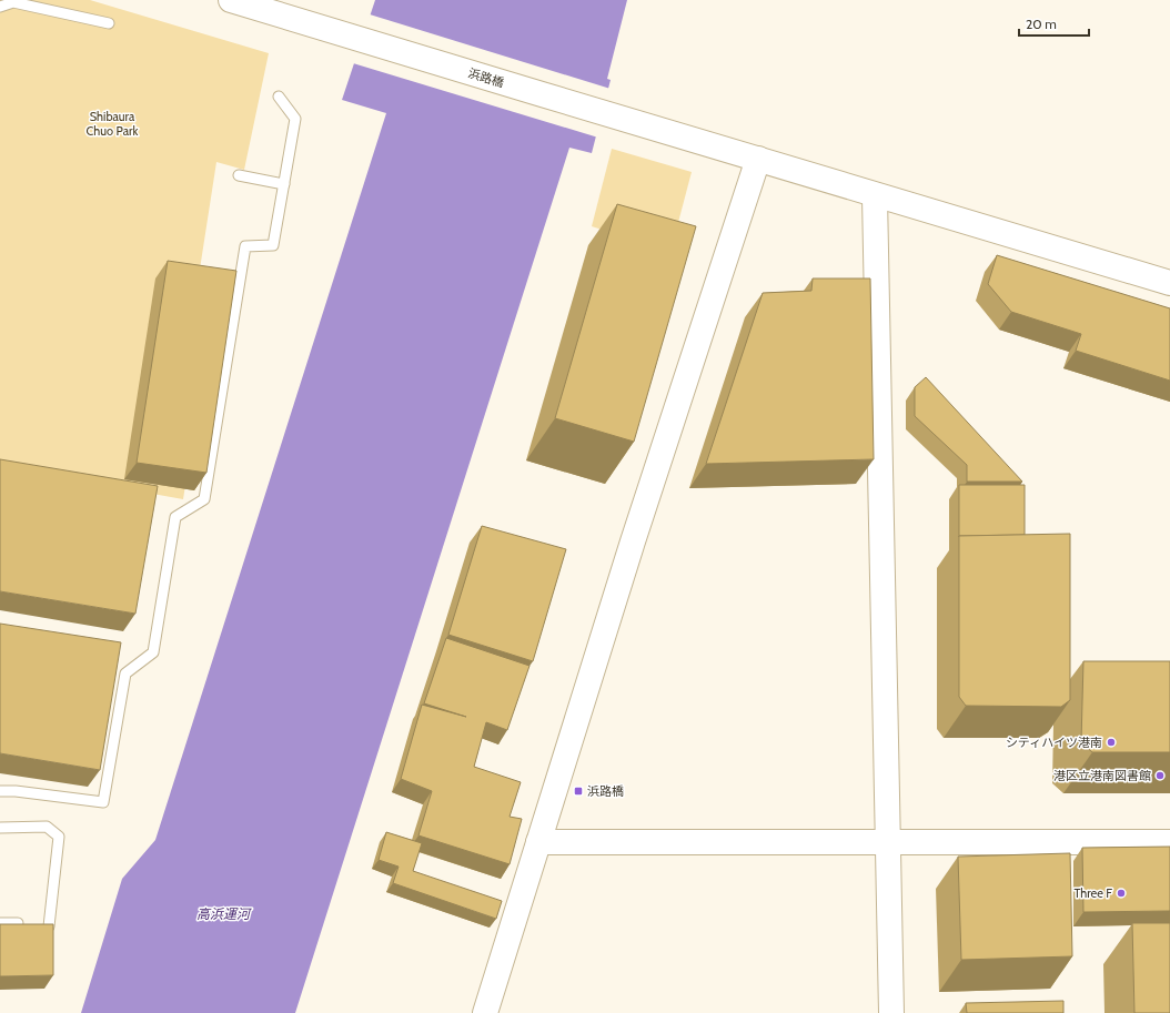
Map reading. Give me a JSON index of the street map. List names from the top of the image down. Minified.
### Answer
{"streets":{"street":["浜路橋"]},"water":["高浜運河"],"parks":["Shibaura Chuo Park"],"places":{"other":["シティハイツ港南","港区立港南図書館","Three F"],"transit":["浜路橋"]},"scale_bar":"20 m"}
